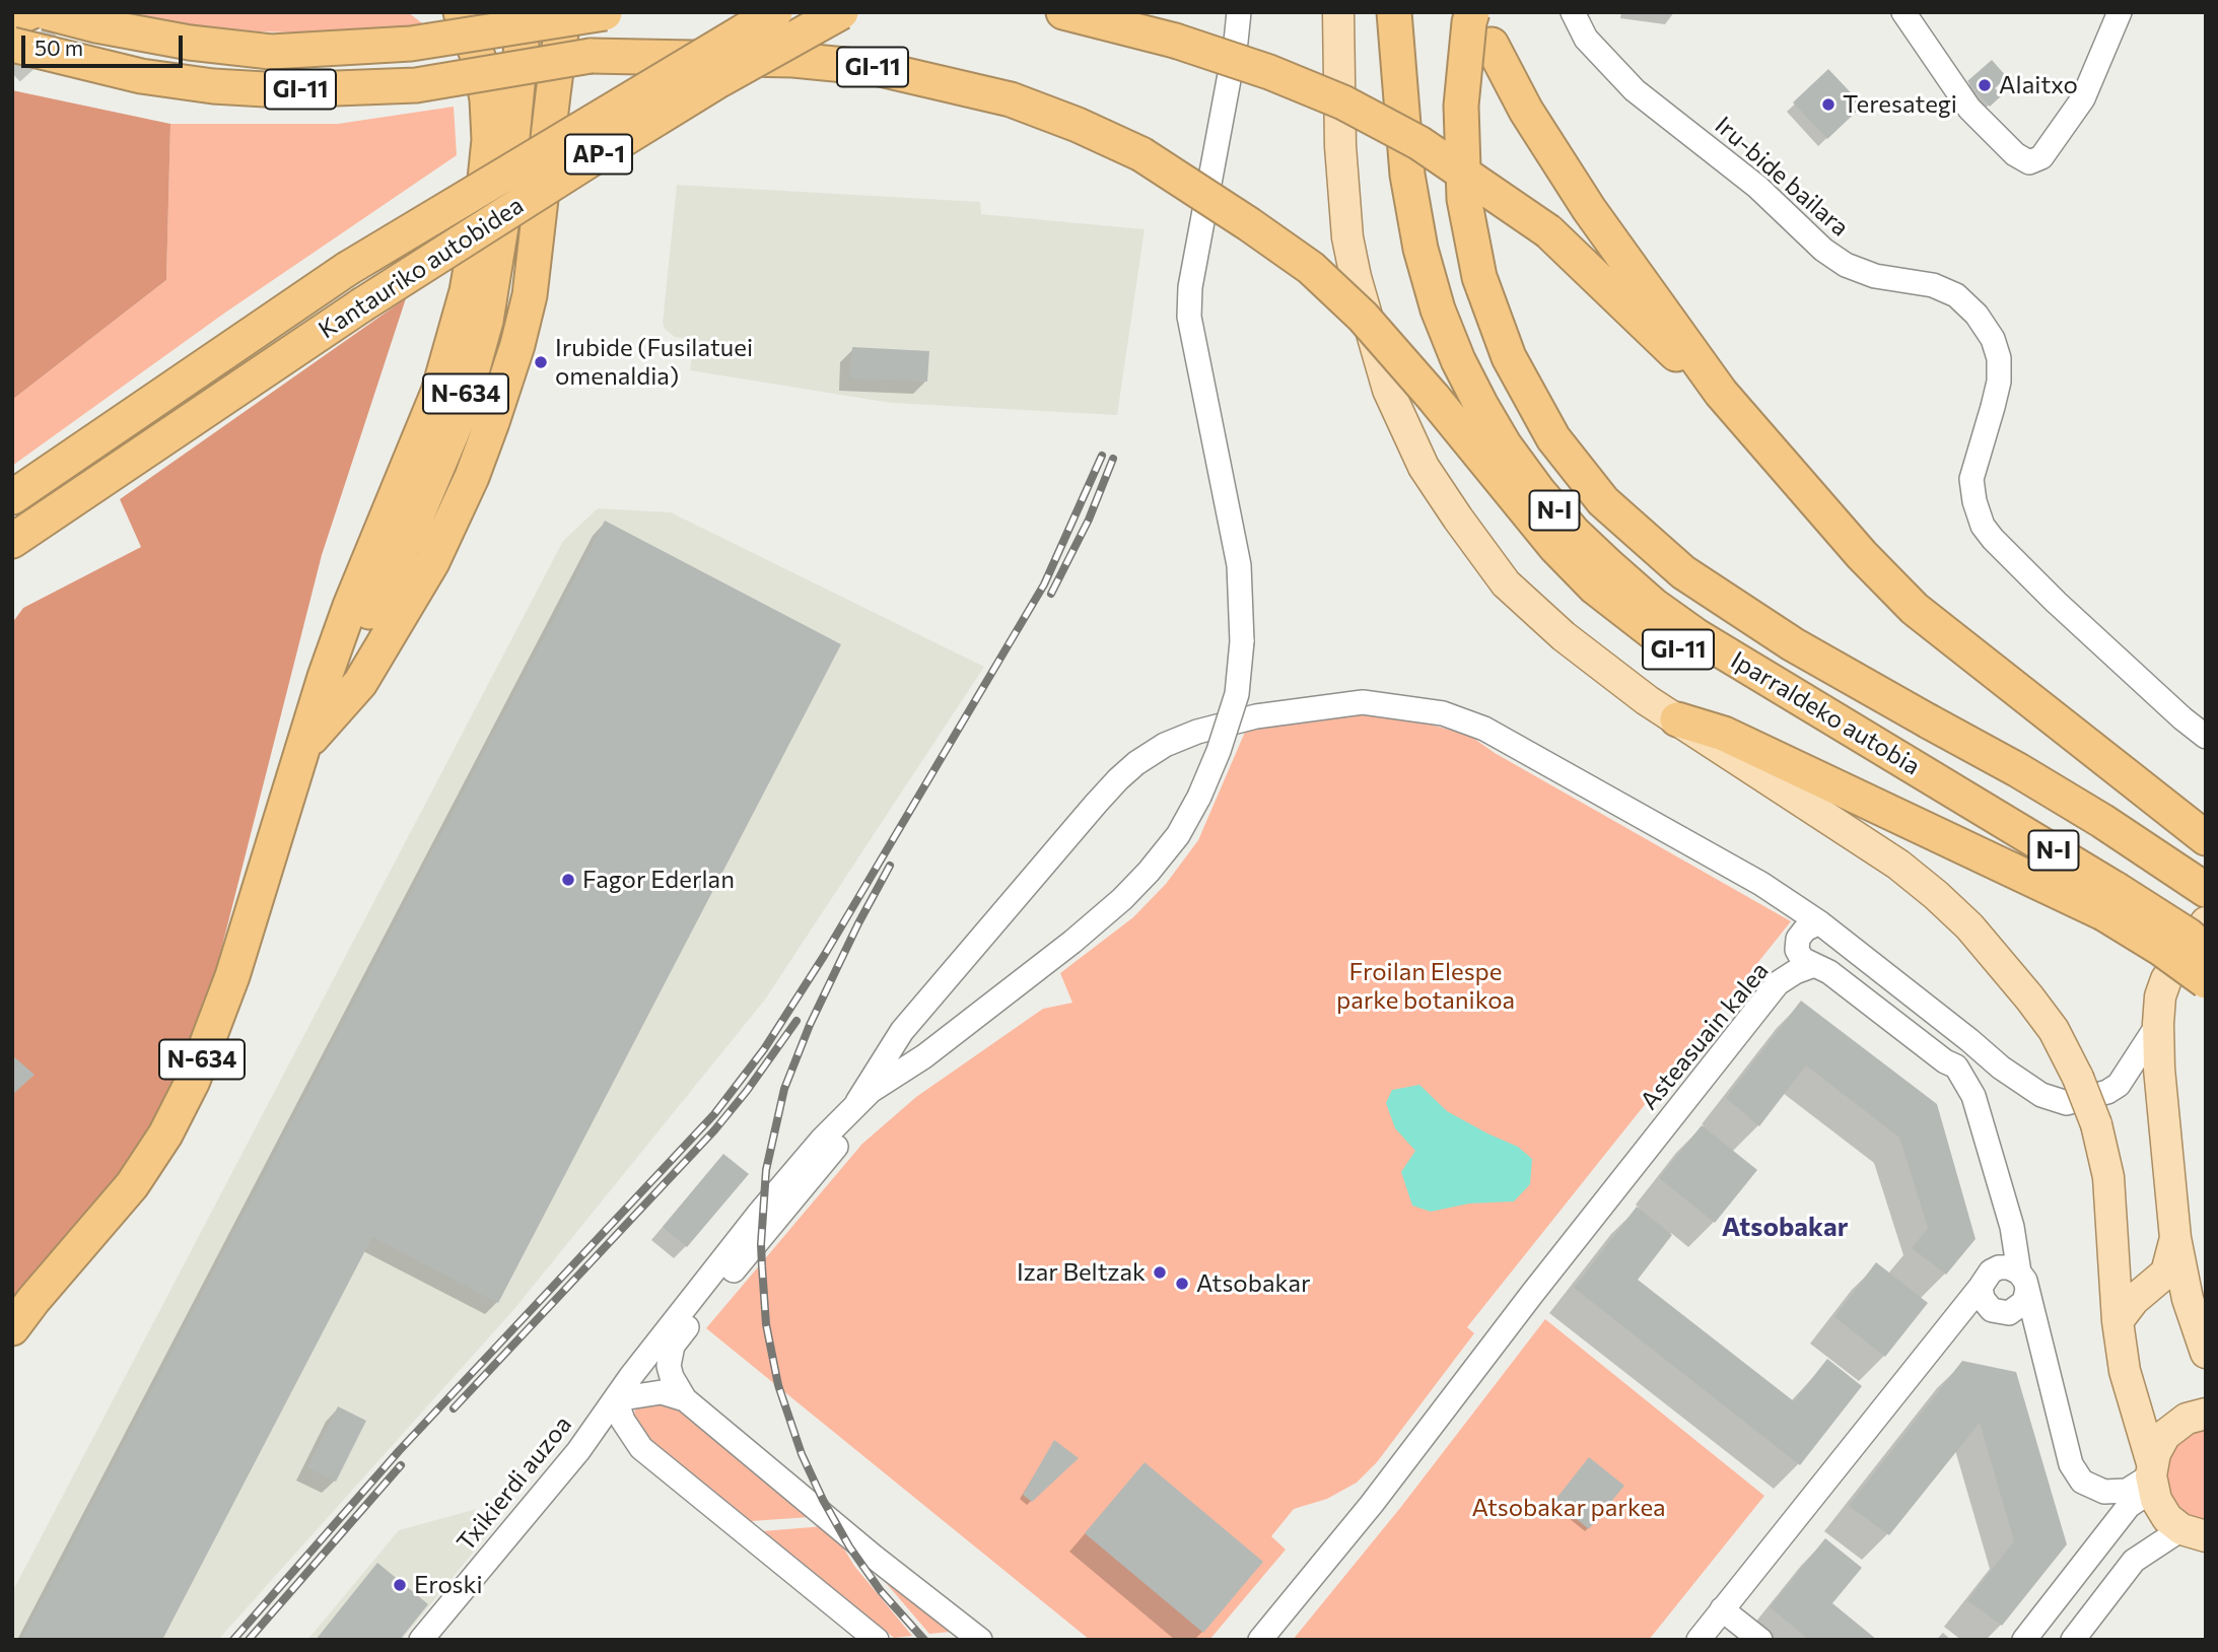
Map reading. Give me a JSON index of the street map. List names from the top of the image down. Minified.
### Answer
{"streets":{"highway":["GI-11","AP-1","Kantauriko autobidea","N-634","N-I","Iparraldeko autobia"],"street":["Iru-bide bailara","Asteasuain kalea","Txikierdi auzoa"]},"crossings":[["GI-11","Iparraldeko autobia"]],"districts":["Atsobakar"],"parks":["Froilan Elespe parke botanikoa","Atsobakar parkea"],"places":["Alaitxo","Teresategi","Irubide (Fusilatuei omenaldia)","Fagor Ederlan","Izar Beltzak","Atsobakar","Eroski"],"scale_bar":"50 m"}
